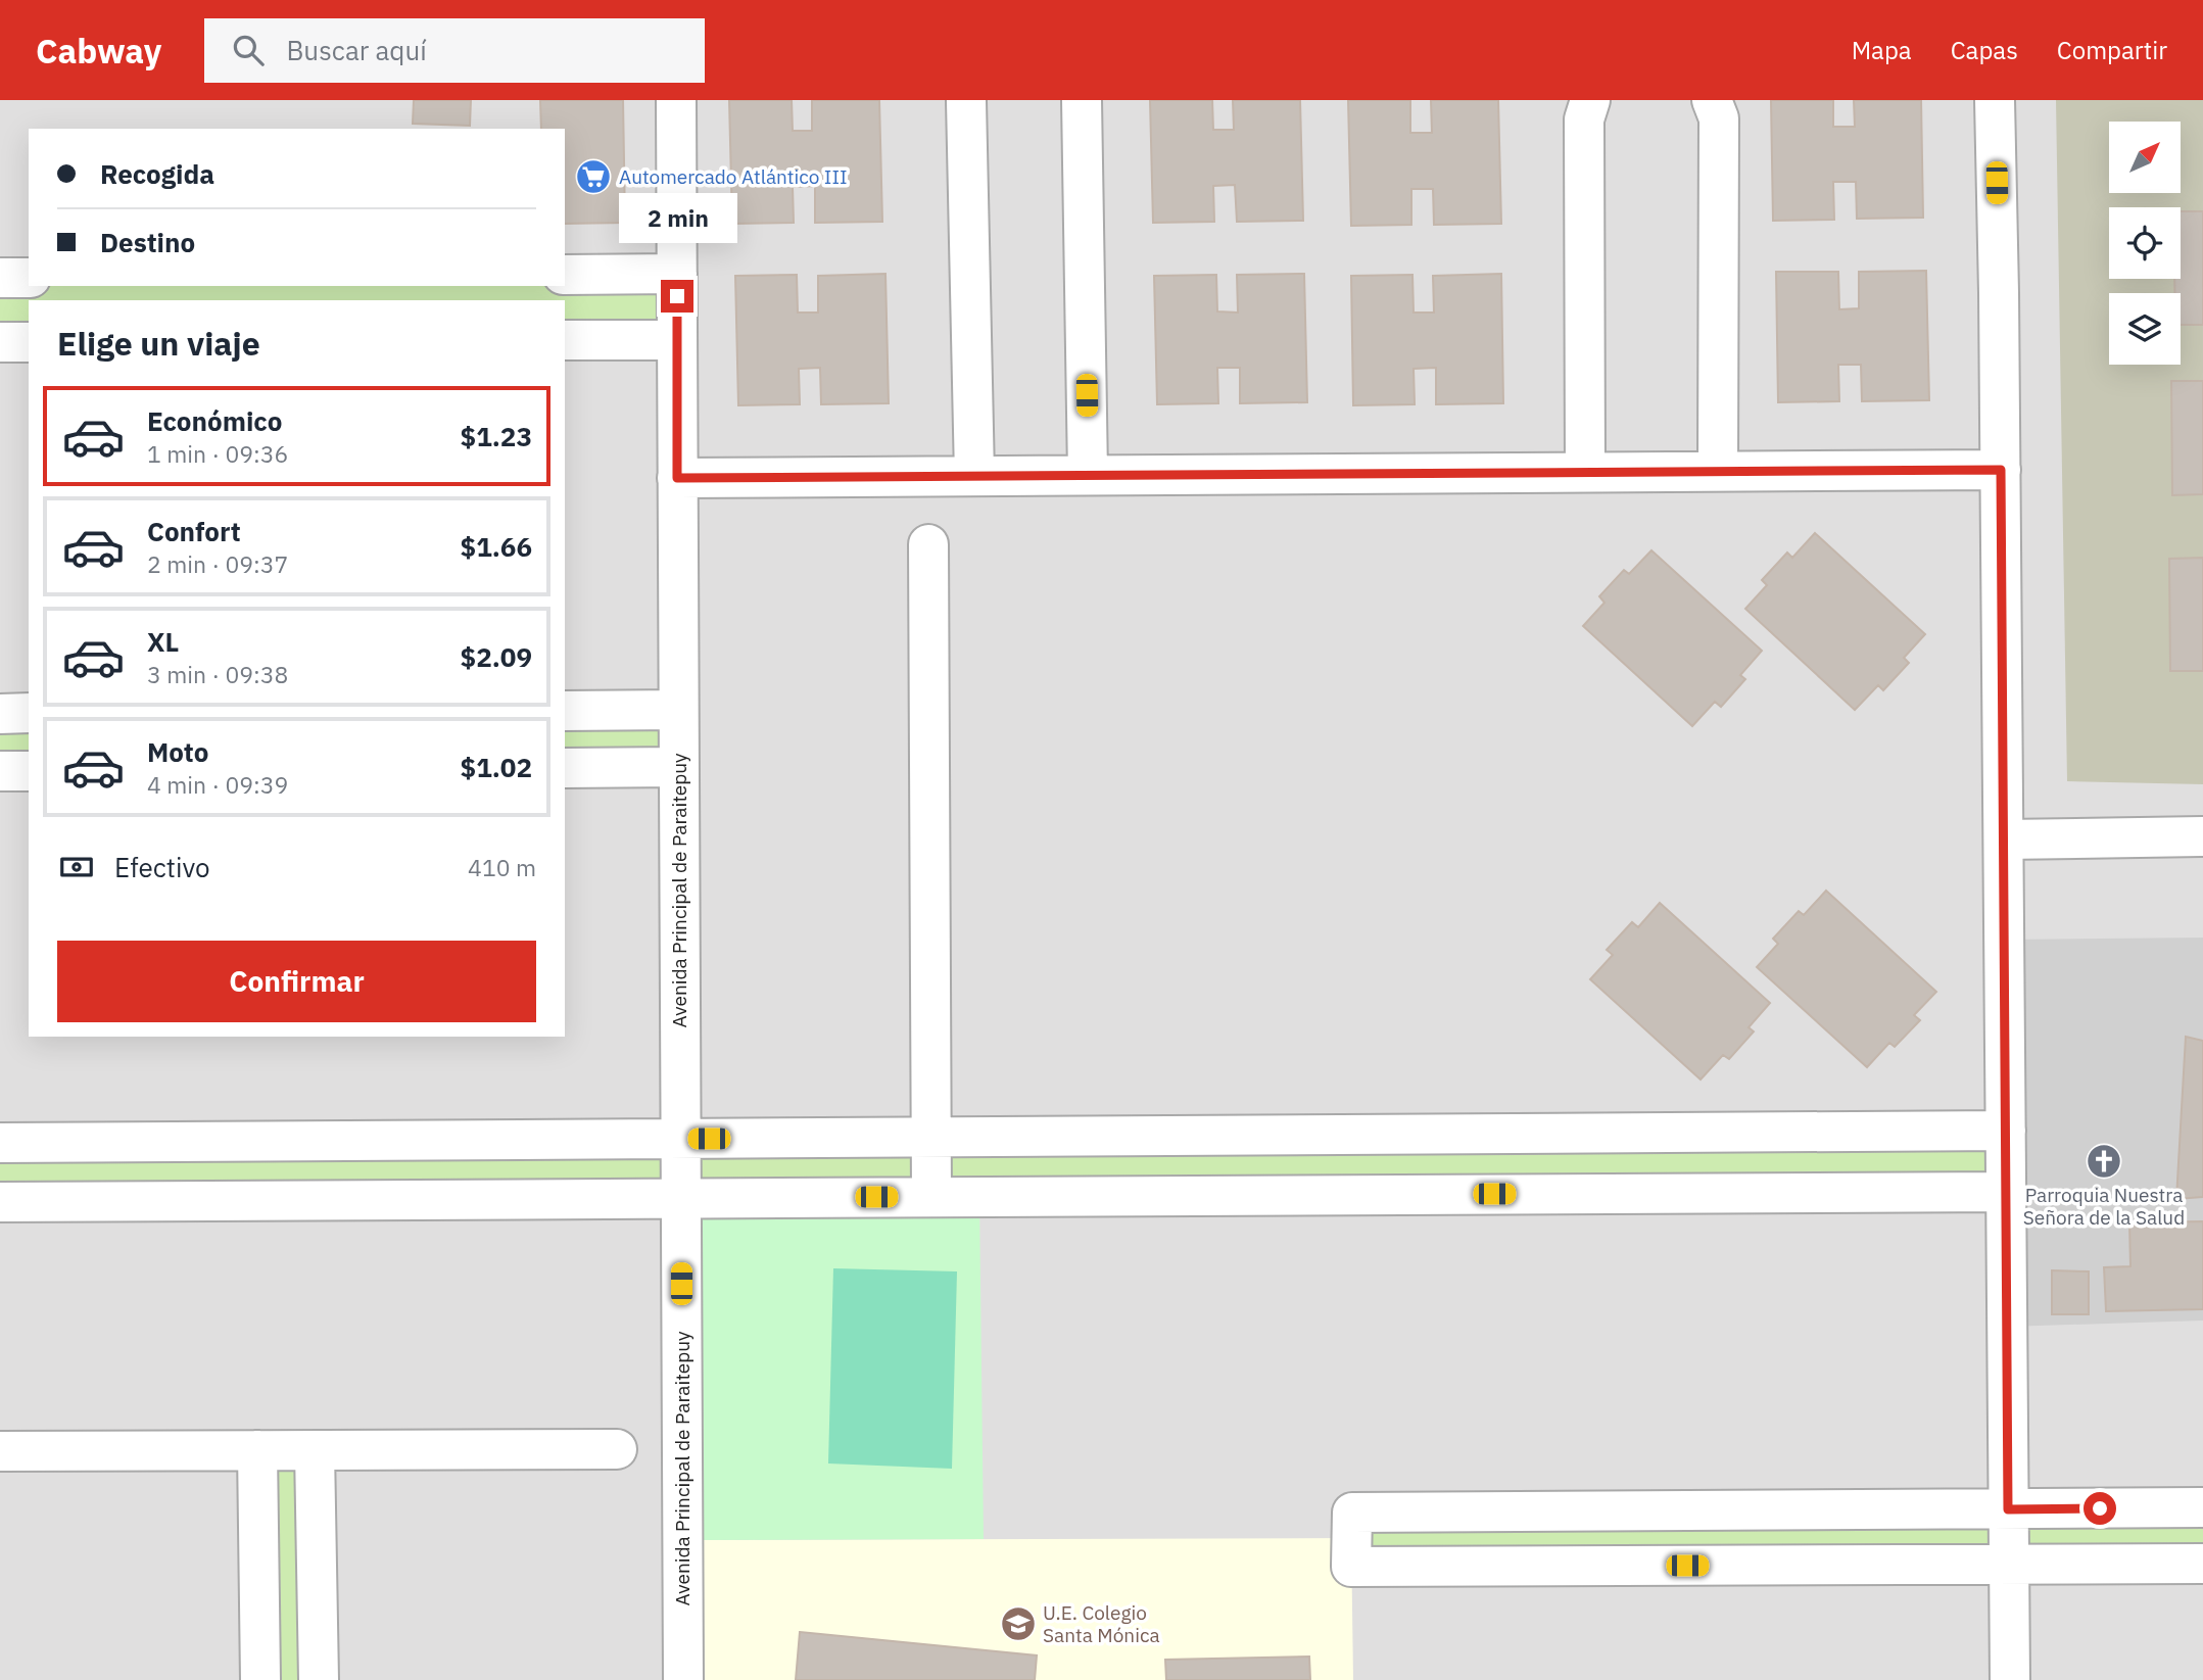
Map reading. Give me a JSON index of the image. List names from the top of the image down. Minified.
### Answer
{"streets":{"street":["Avenida Principal de Paraitepuy"]},"places":{"supermarket":["Automercado Atlántico III"],"church":["Parroquia Nuestra Señora de la Salud"],"school or university":["U.E. Colegio Santa Mónica"]},"north":"top right","page":{"header":"Cabway","search":"Buscar aquí","nav":["Mapa","Capas","Compartir"],"banner":["Recogida","Destino"],"bubble":"2 min","heading":"Elige un viaje","list":[{"name":"Económico","note":"1 min · 09:36","value":"$1.23"},{"name":"Confort","note":"2 min · 09:37","value":"$1.66"},{"name":"XL","note":"3 min · 09:38","value":"$2.09"},{"name":"Moto","note":"4 min · 09:39","value":"$1.02"}],"pay":["Efectivo","410 m"],"buttons":"Confirmar"}}
